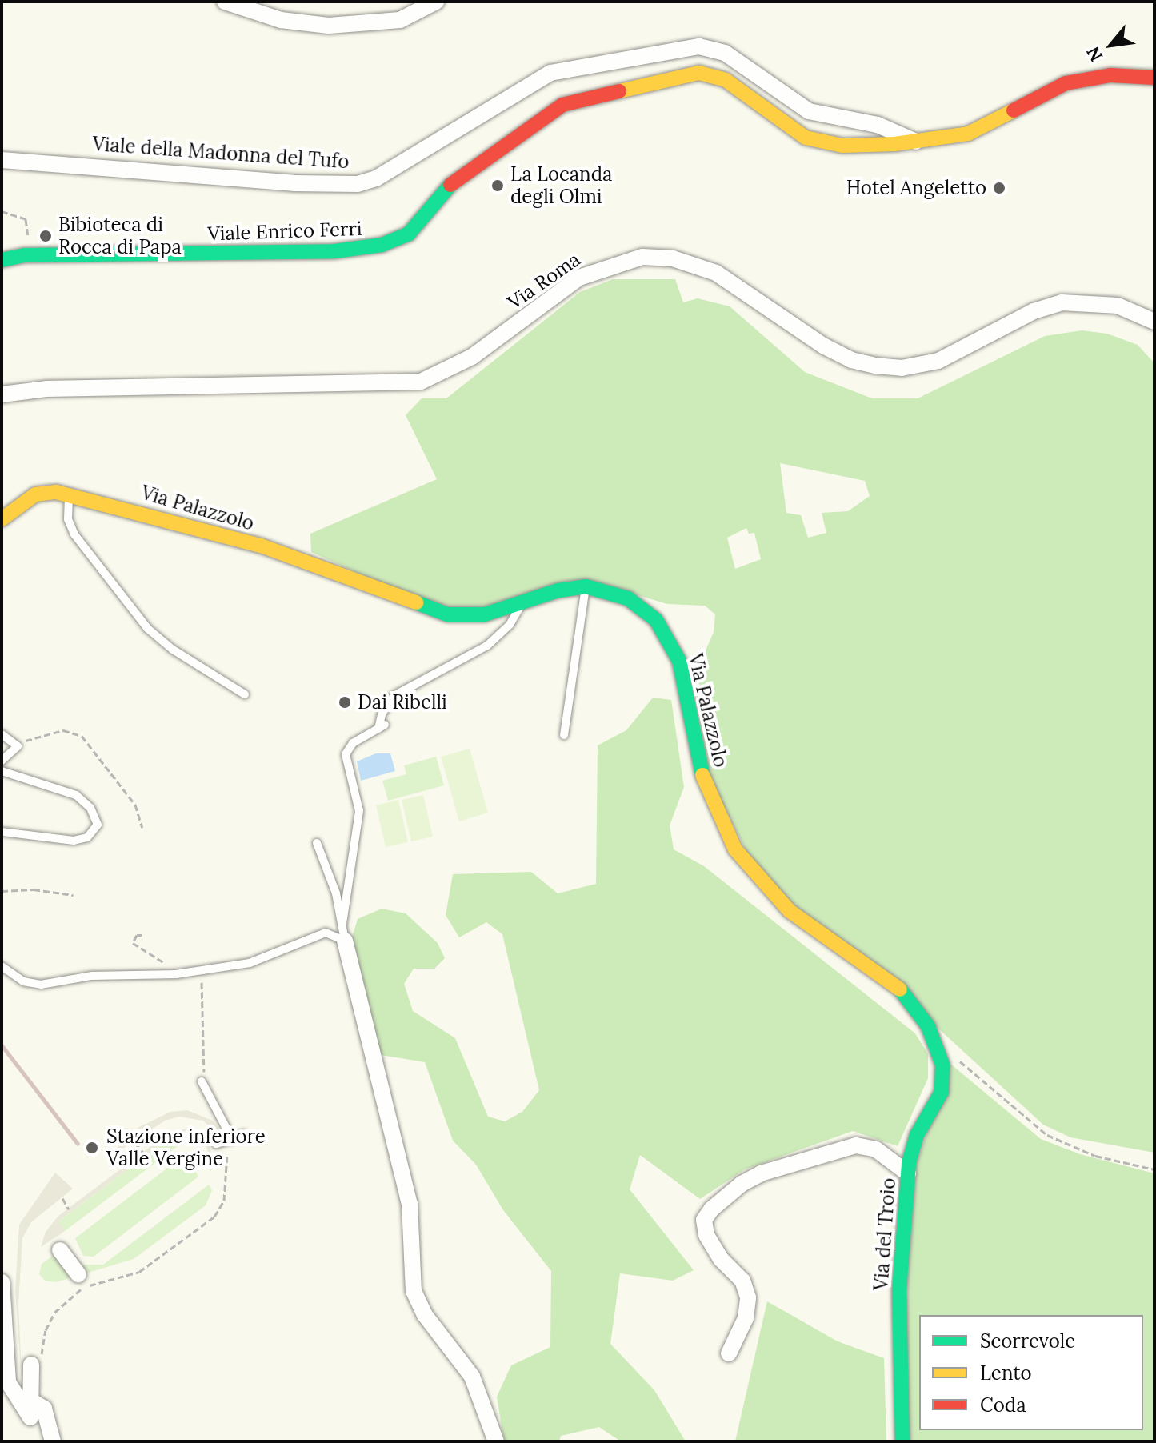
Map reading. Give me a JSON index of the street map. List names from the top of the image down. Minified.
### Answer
{"streets":{"street":["Viale della Madonna del Tufo","Viale Enrico Ferri","Via Roma","Via Palazzolo","Via del Troio"]},"crossings":[["Viale della Madonna del Tufo","Viale Enrico Ferri"],["Via Palazzolo","Via del Troio"]],"places":["La Locanda degli Olmi","Hotel Angeletto","Bibioteca di Rocca di Papa","Dai Ribelli","Stazione inferiore Valle Vergine"],"legend":["Scorrevole","Lento","Coda"],"north":"bottom left"}
